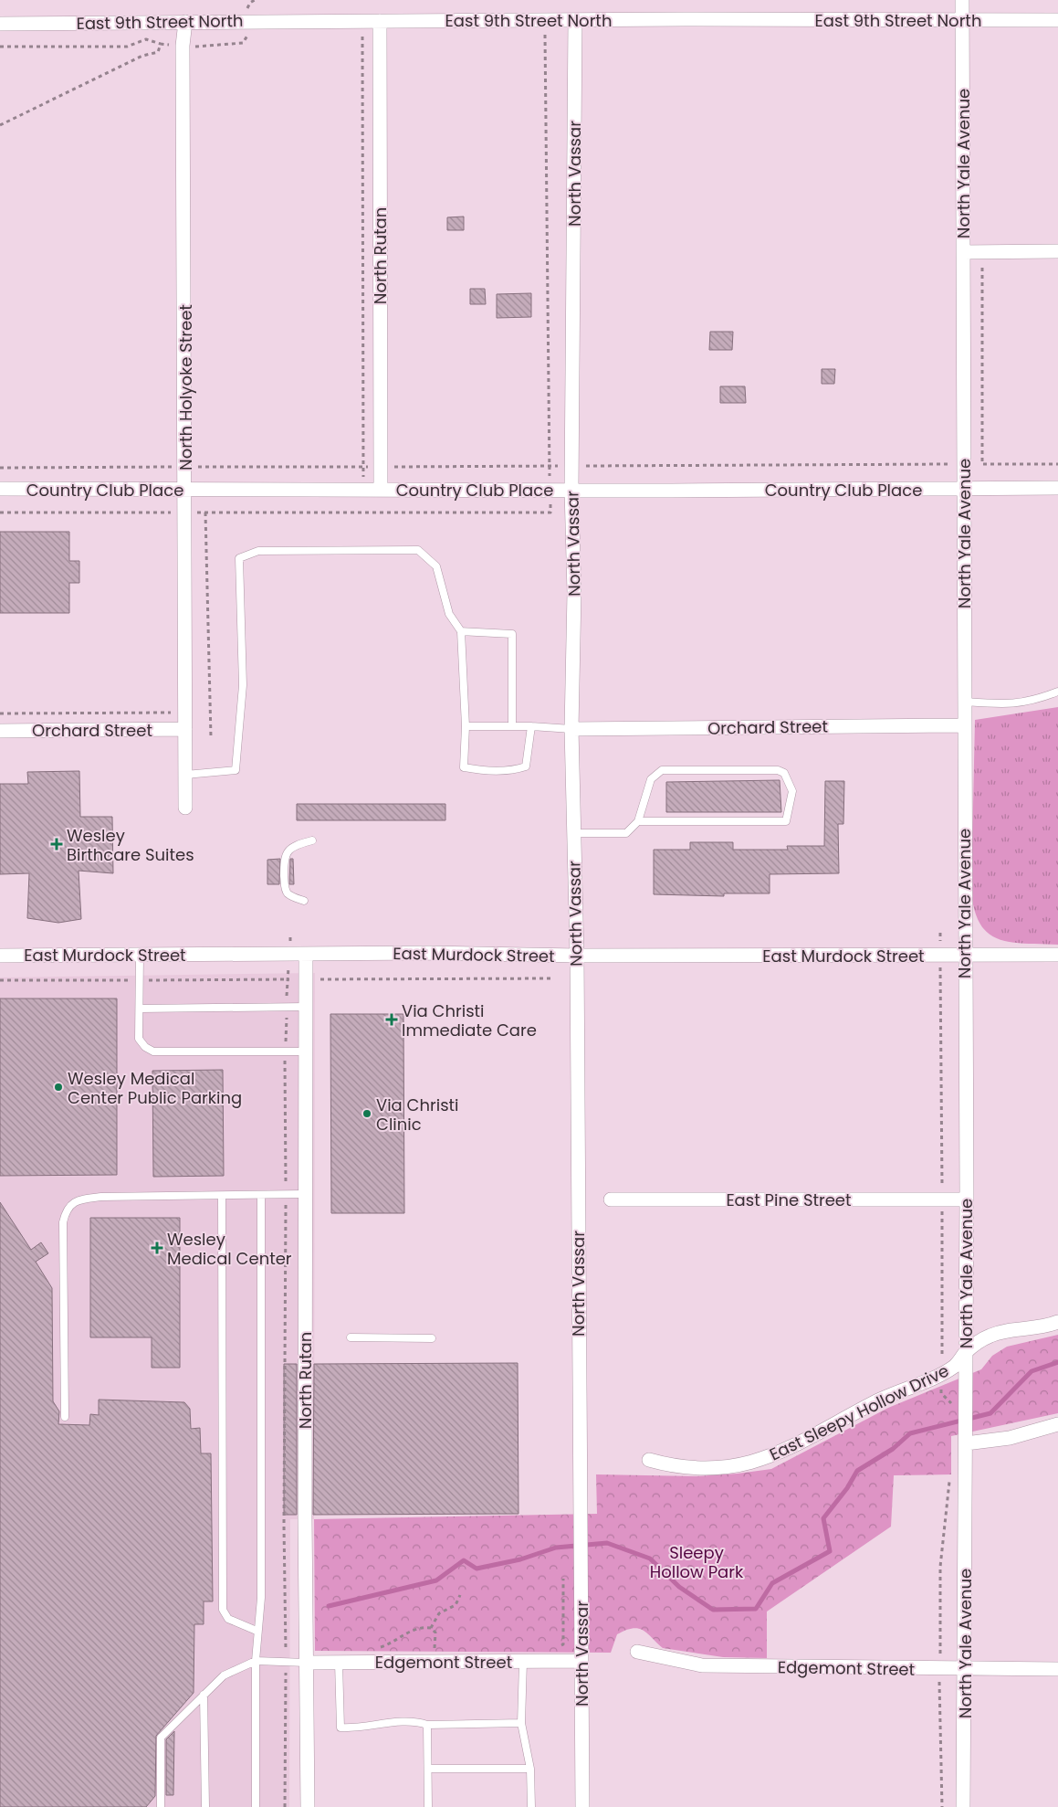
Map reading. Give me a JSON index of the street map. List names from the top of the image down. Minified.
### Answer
{"streets":{"street":["East 9th Street North","North Yale Avenue","North Vassar","North Rutan","North Holyoke Street","Country Club Place","Orchard Street","East Murdock Street","East Pine Street","East Sleepy Hollow Drive","Edgemont Street"]},"crossings":[["East 9th Street North","North Yale Avenue"],["East 9th Street North","North Vassar"],["East 9th Street North","North Rutan"],["East 9th Street North","North Holyoke Street"],["North Yale Avenue","Country Club Place"],["North Yale Avenue","Orchard Street"],["North Yale Avenue","East Murdock Street"],["North Yale Avenue","East Pine Street"],["North Yale Avenue","East Sleepy Hollow Drive"],["North Yale Avenue","Edgemont Street"],["North Vassar","Country Club Place"],["North Vassar","Orchard Street"],["North Vassar","East Murdock Street"],["North Vassar","Edgemont Street"],["North Rutan","Country Club Place"],["North Rutan","East Murdock Street"],["North Rutan","Edgemont Street"],["North Holyoke Street","Country Club Place"],["North Holyoke Street","Orchard Street"]],"parks":["Sleepy Hollow Park"],"places":{"health":["Wesley Birthcare Suites","Via Christi Immediate Care","Wesley Medical Center"],"other":["Wesley Medical Center Public Parking","Via Christi Clinic"]}}
